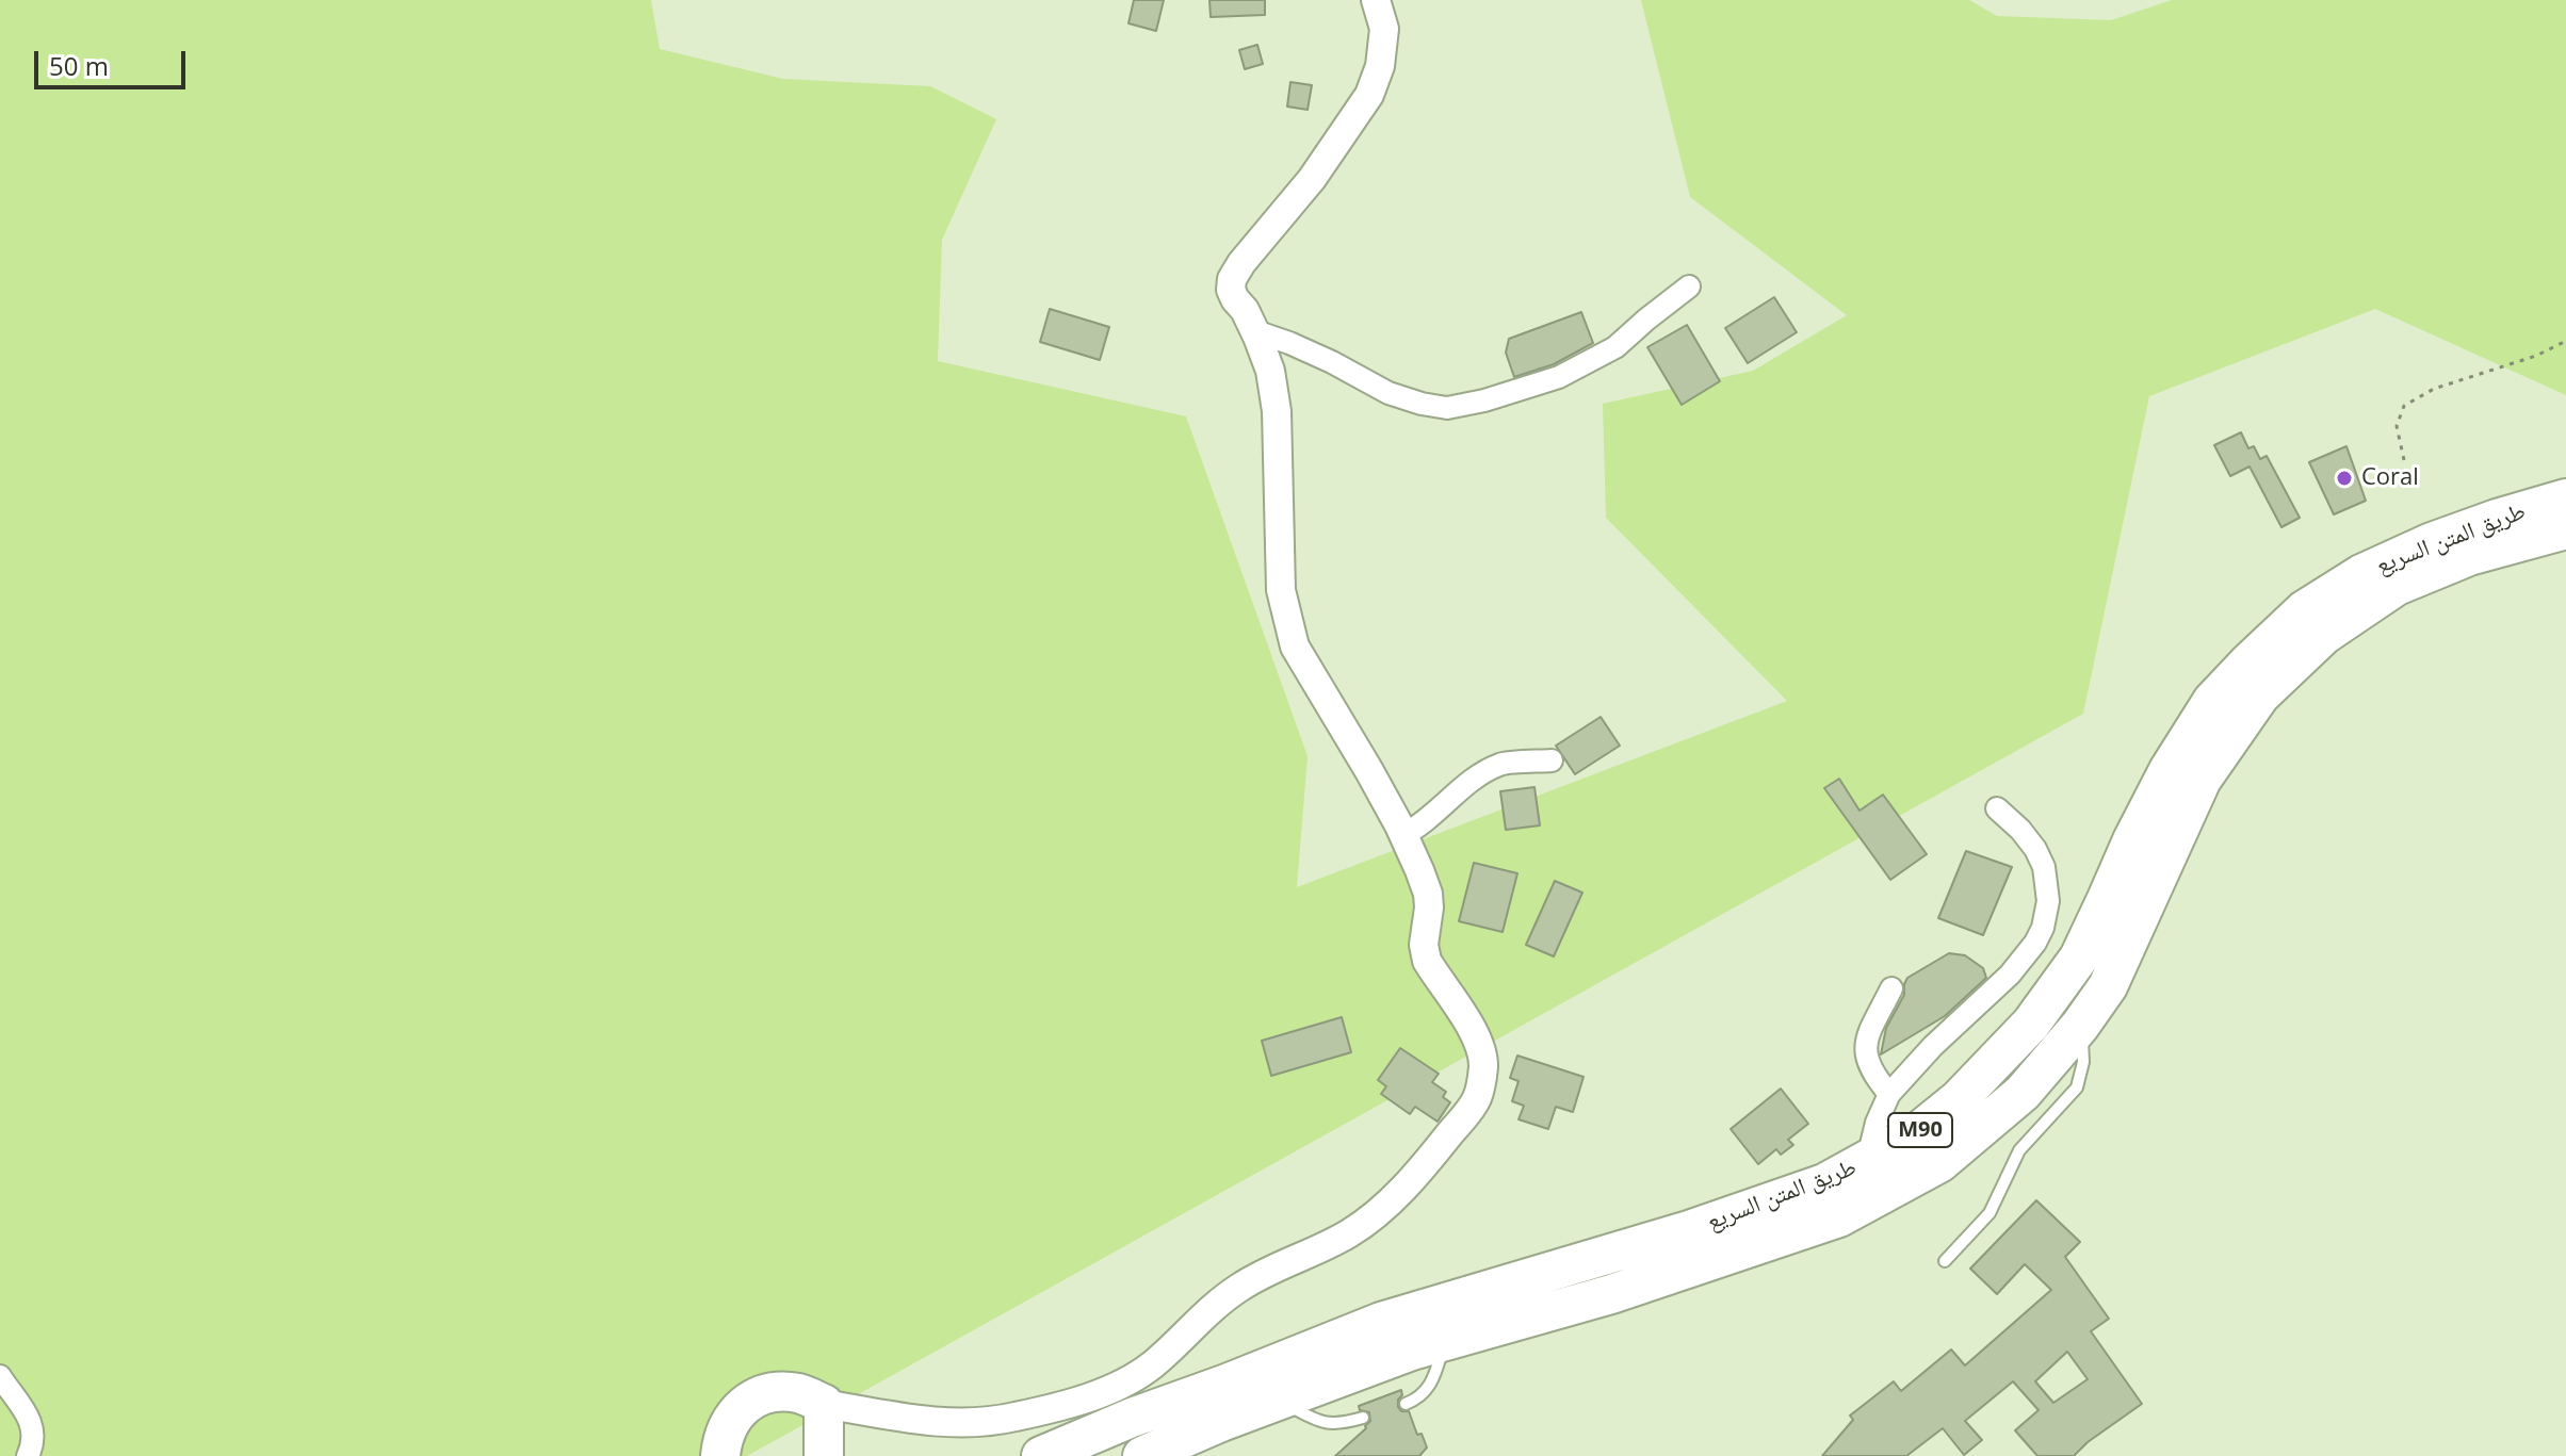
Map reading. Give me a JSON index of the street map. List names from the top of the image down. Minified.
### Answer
{"streets":{"highway":["طريق المتن السريع","M90"]},"places":["Coral"],"scale_bar":"50 m"}
